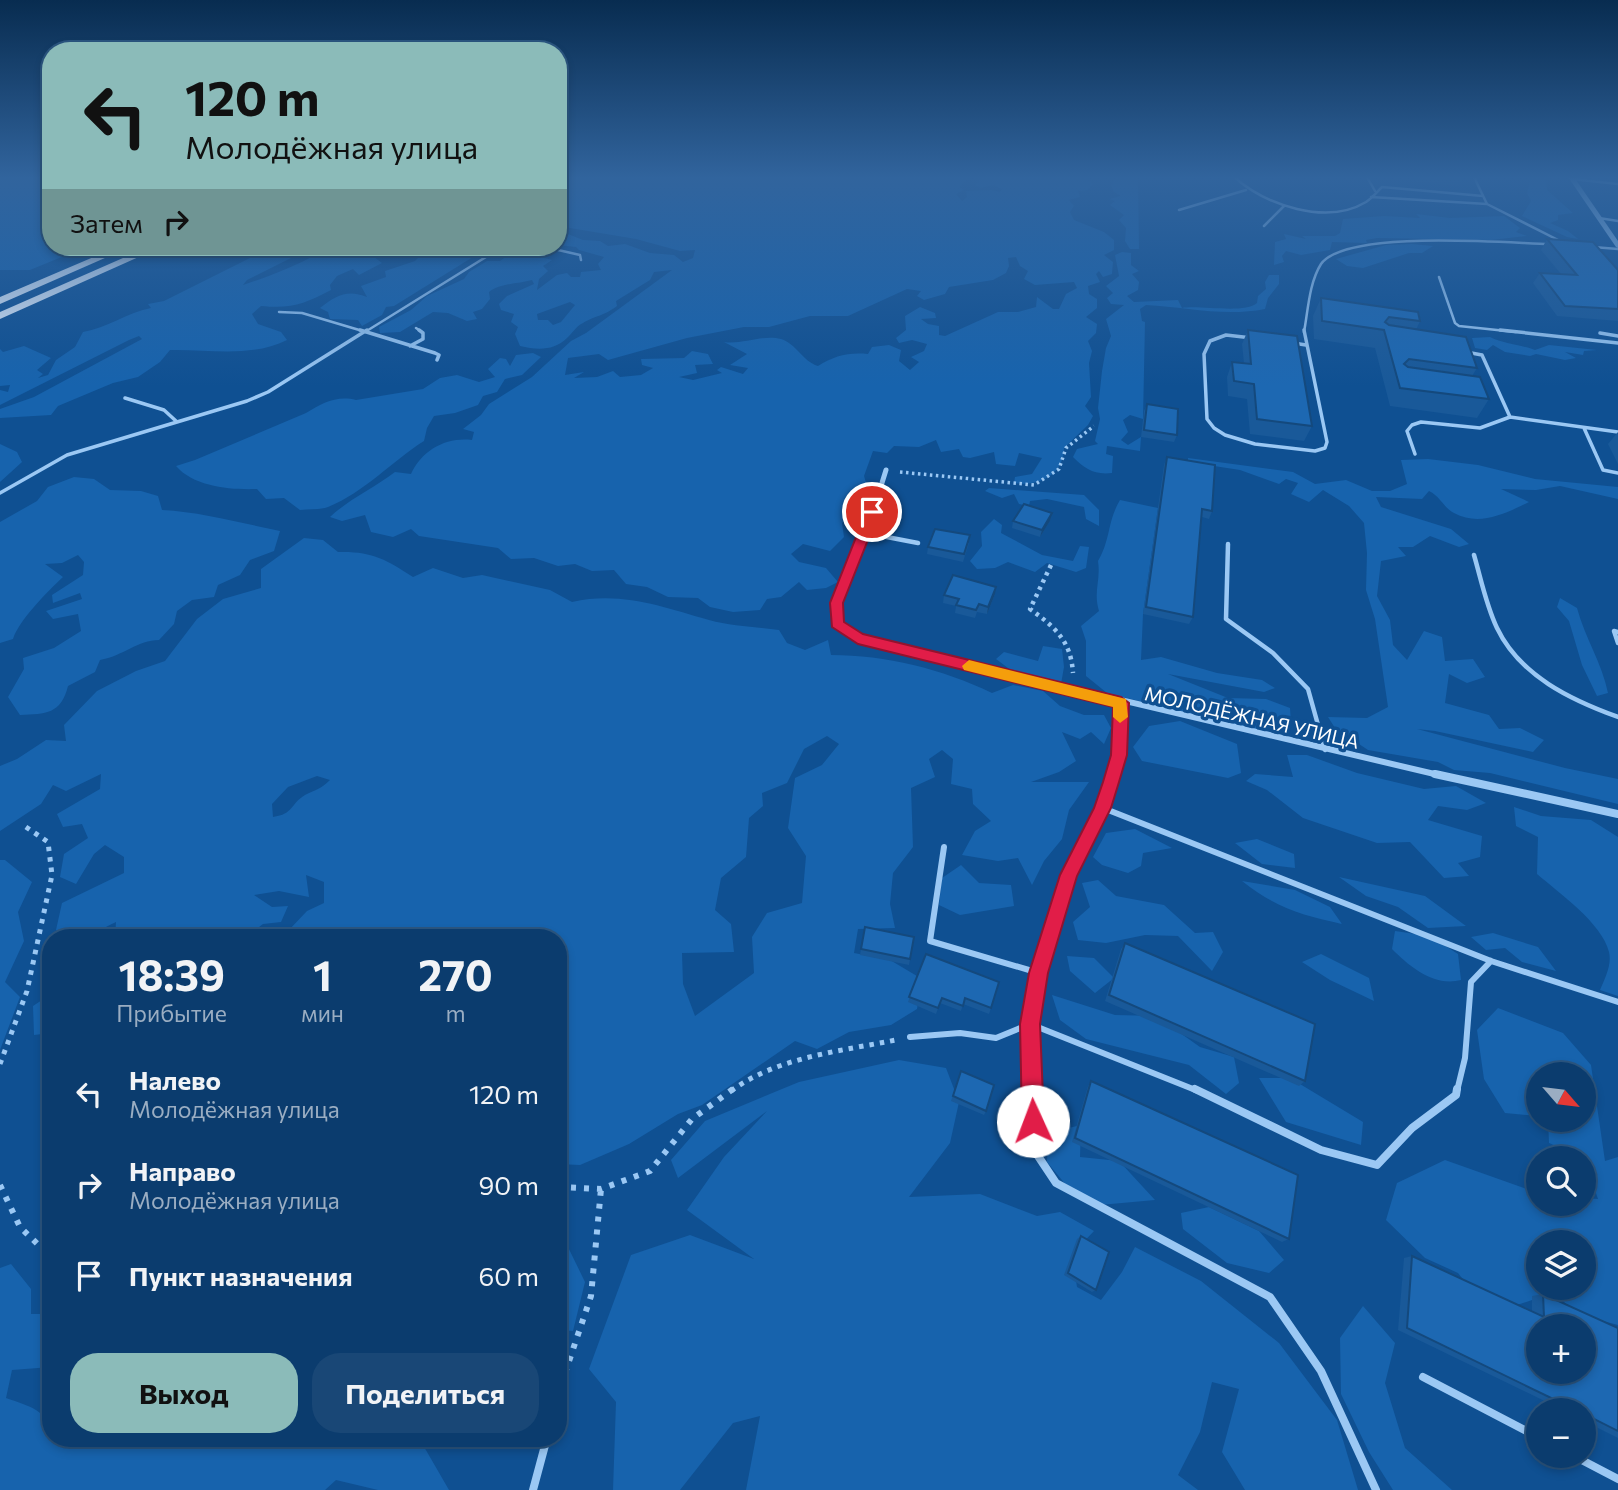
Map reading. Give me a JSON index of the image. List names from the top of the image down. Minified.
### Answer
{"streets":{"street":["МОЛОДЁЖНАЯ УЛИЦА"]},"north":"bottom right","page":{"turn":["120 m","Молодёжная улица"],"then":"Затем","eta":["18:39","Прибытие","1","мин","270","m"],"list":[{"name":"Налево","note":"Молодёжная улица","value":"120 m"},{"name":"Направо","note":"Молодёжная улица","value":"90 m"},{"name":"Пункт назначения","value":"60 m"}],"map_buttons":["+","−"],"buttons":["Выход","Поделиться"]}}
